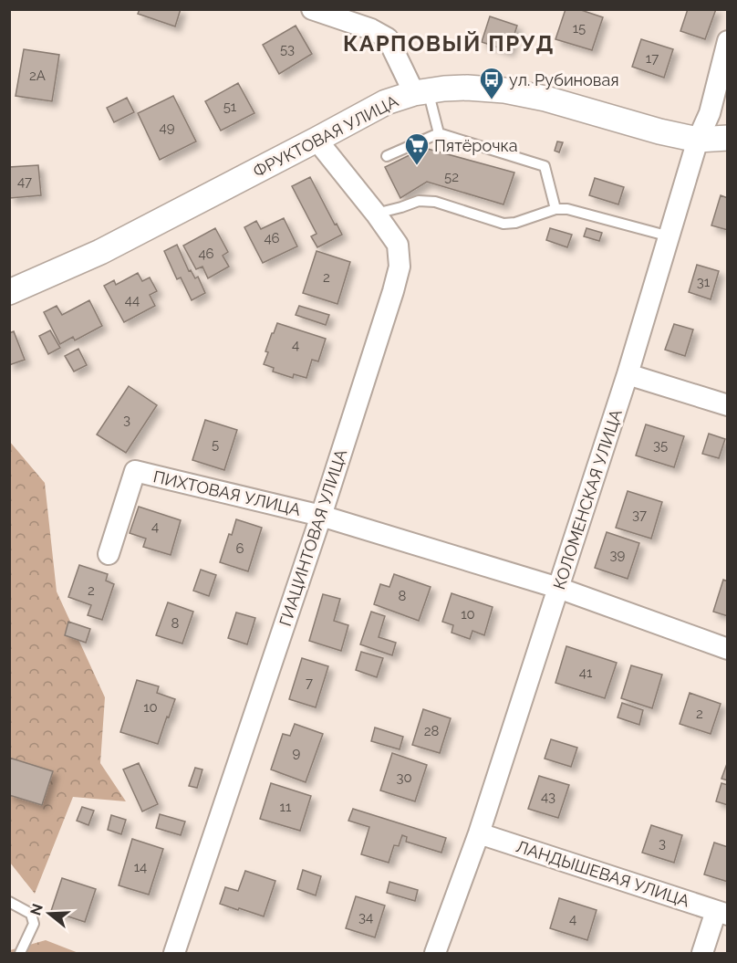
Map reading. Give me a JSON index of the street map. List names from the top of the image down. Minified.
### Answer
{"streets":{"street":["ФРУКТОВАЯ УЛИЦА","ПИХТОВАЯ УЛИЦА","КОЛОМЕНСКАЯ УЛИЦА","ГИАЦИНТОВАЯ УЛИЦА","ЛАНДЫШЕВАЯ УЛИЦА"]},"crossings":[["ФРУКТОВАЯ УЛИЦА","КОЛОМЕНСКАЯ УЛИЦА"],["ФРУКТОВАЯ УЛИЦА","ГИАЦИНТОВАЯ УЛИЦА"],["ПИХТОВАЯ УЛИЦА","КОЛОМЕНСКАЯ УЛИЦА"],["ПИХТОВАЯ УЛИЦА","ГИАЦИНТОВАЯ УЛИЦА"],["КОЛОМЕНСКАЯ УЛИЦА","ЛАНДЫШЕВАЯ УЛИЦА"]],"districts":["КАРПОВЫЙ ПРУД"],"places":{"bus stop":["ул. Рубиновая"],"supermarket":["Пятёрочка"]},"house_numbers":["15","53","17","2А","51","49","52","47","46","46","2","31","44","4","3","5","35","37","4","6","39","2","8","10","8","41","7","10","2","28","9","30","43","11","3","14","34","4"],"north":"left"}
